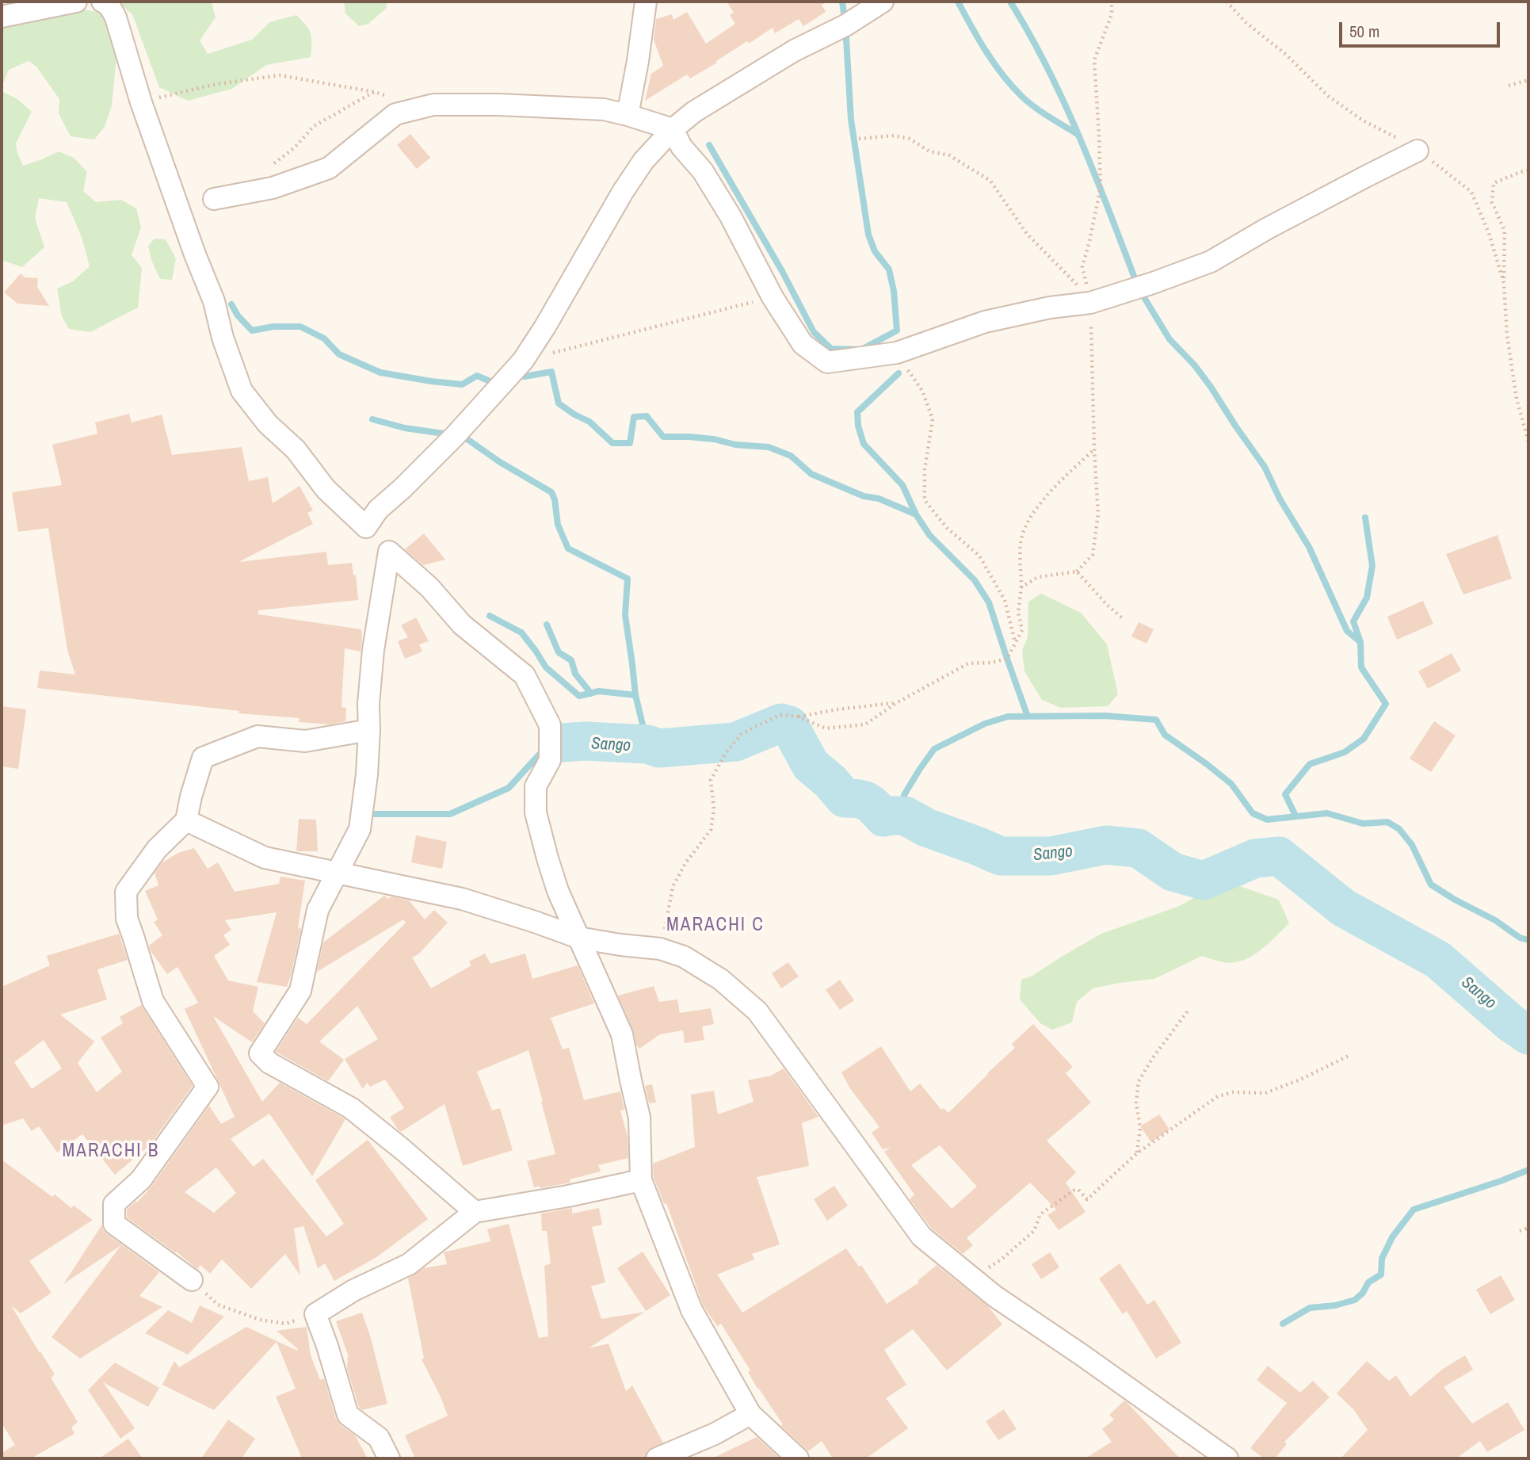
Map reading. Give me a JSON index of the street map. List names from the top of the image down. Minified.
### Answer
{"districts":["MARACHI C","MARACHI B"],"water":["Sango"],"scale_bar":"50 m"}
